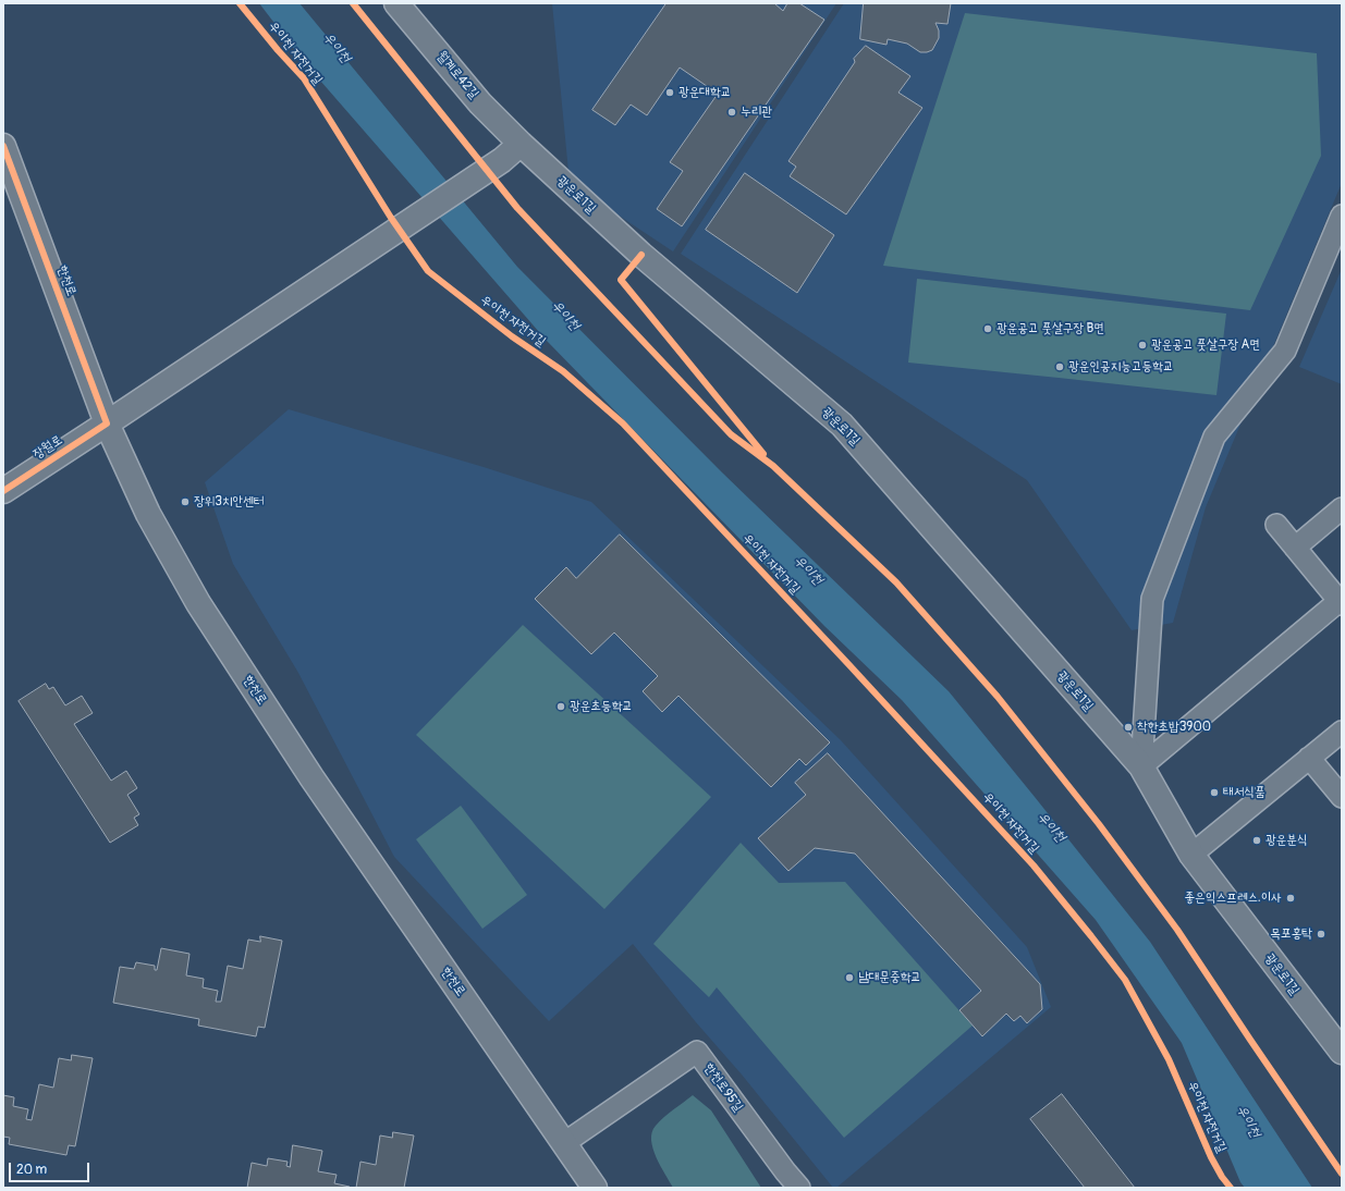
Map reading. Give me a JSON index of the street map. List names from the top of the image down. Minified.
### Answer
{"streets":{"street":["월계로42길","광운로1길","한천로","장월로","한천로95길"],"cycle path":["우이천 자전거길"]},"crossings":[["월계로42길","광운로1길"],["월계로42길","장월로"],["광운로1길","장월로"],["한천로","장월로"],["한천로","한천로95길"]],"water":["우이천"],"places":["광운대학교","누리관","광운공고 풋살구장 B면","광운공고 풋살구장 A면","광운인공지능고등학교","장위3치안센터","광운초등학교","착한초밥3900","태서식품","광운분식","좋은익스프레스.이사","목포홍탁","남대문중학교"],"scale_bar":"20 m"}
